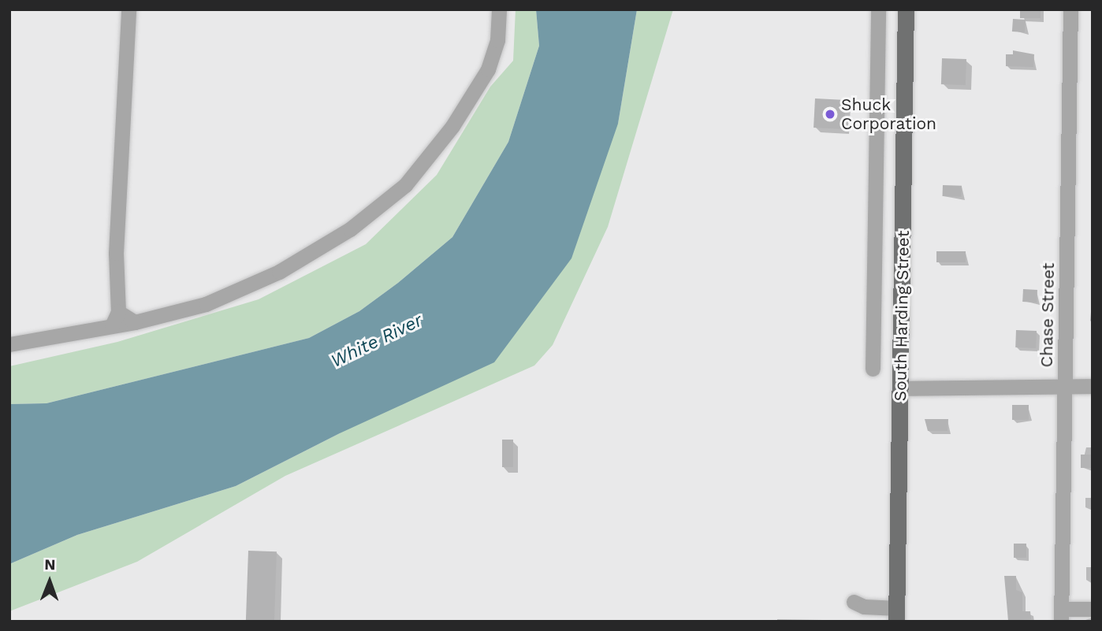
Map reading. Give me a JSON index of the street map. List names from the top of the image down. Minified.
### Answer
{"streets":{"main road":["South Harding Street"],"street":["Chase Street"]},"water":["White River"],"places":["Shuck Corporation"],"north":"top"}
